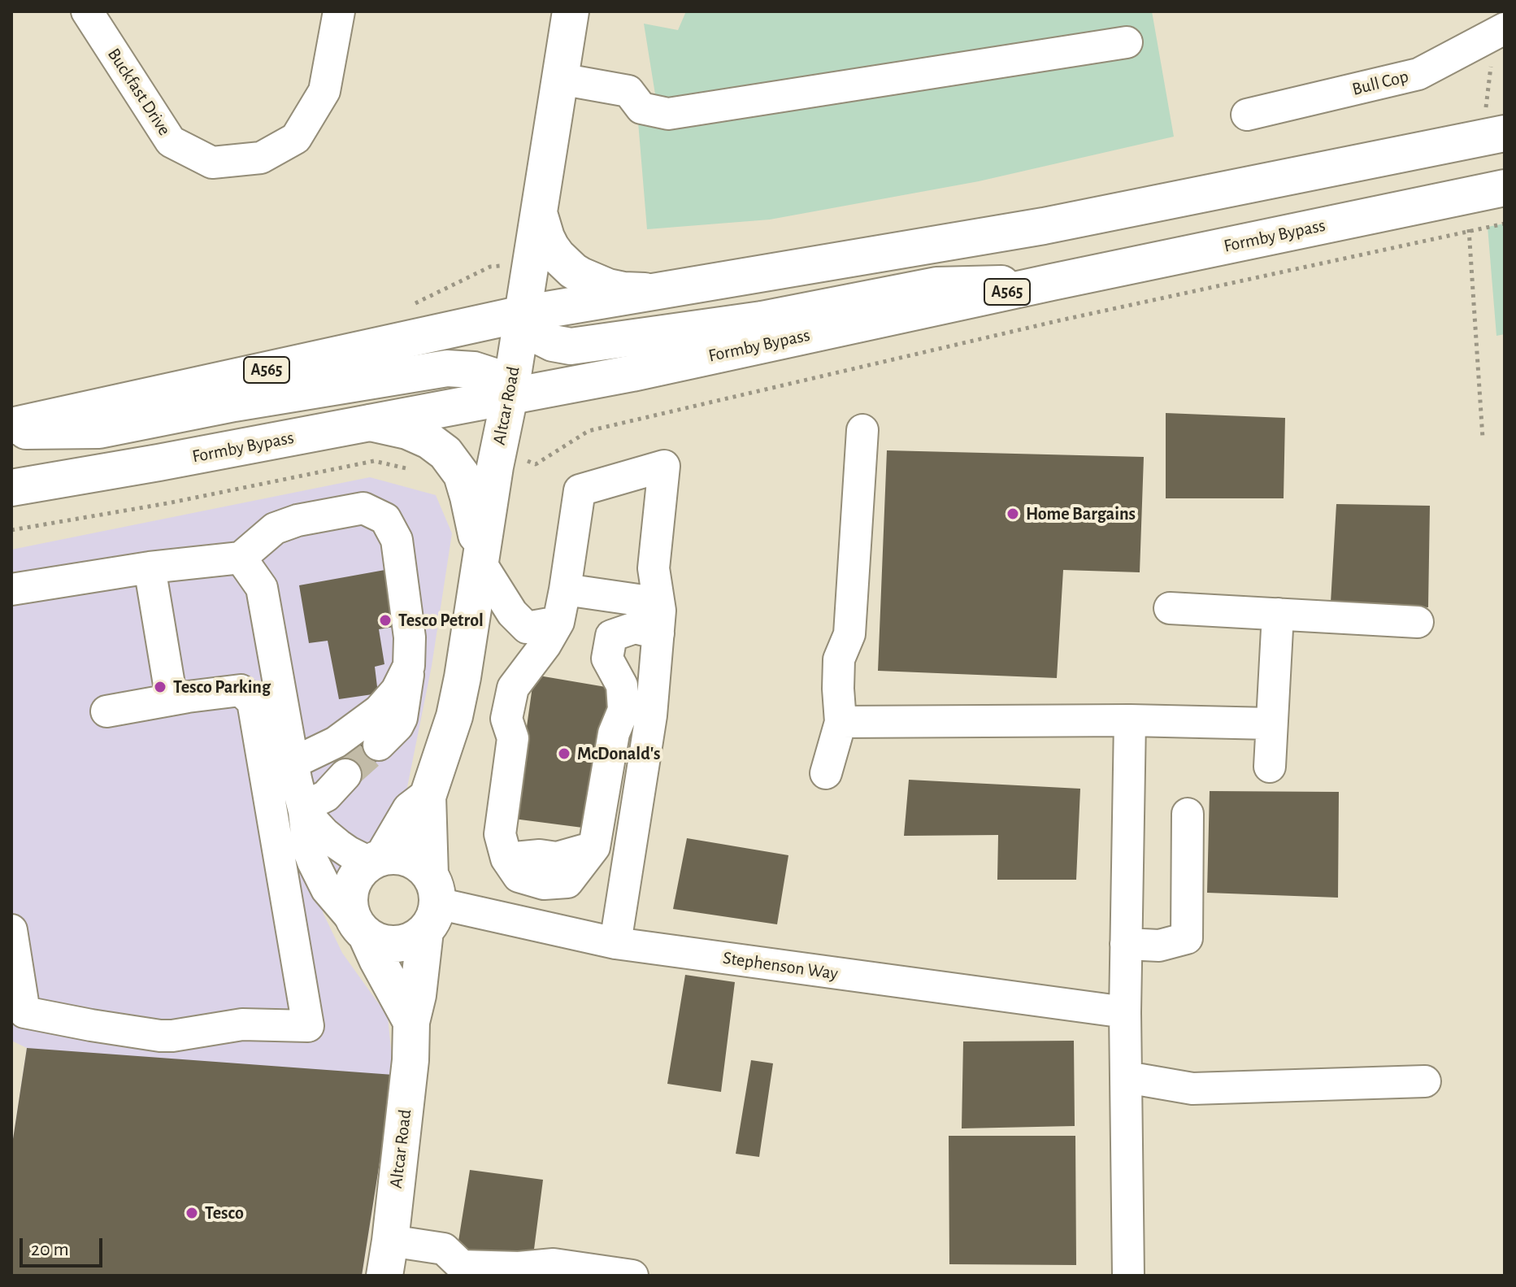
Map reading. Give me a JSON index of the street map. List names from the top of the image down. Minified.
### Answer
{"streets":{"main road":["Formby Bypass","A565","Altcar Road"],"street":["Bull Cop","Buckfast Drive","Stephenson Way"]},"crossings":[["Formby Bypass","Altcar Road"],["A565","Altcar Road"],["Altcar Road","Stephenson Way"]],"places":["Home Bargains","Tesco Petrol","Tesco Parking","McDonald's","Tesco"],"scale_bar":"20 m"}
